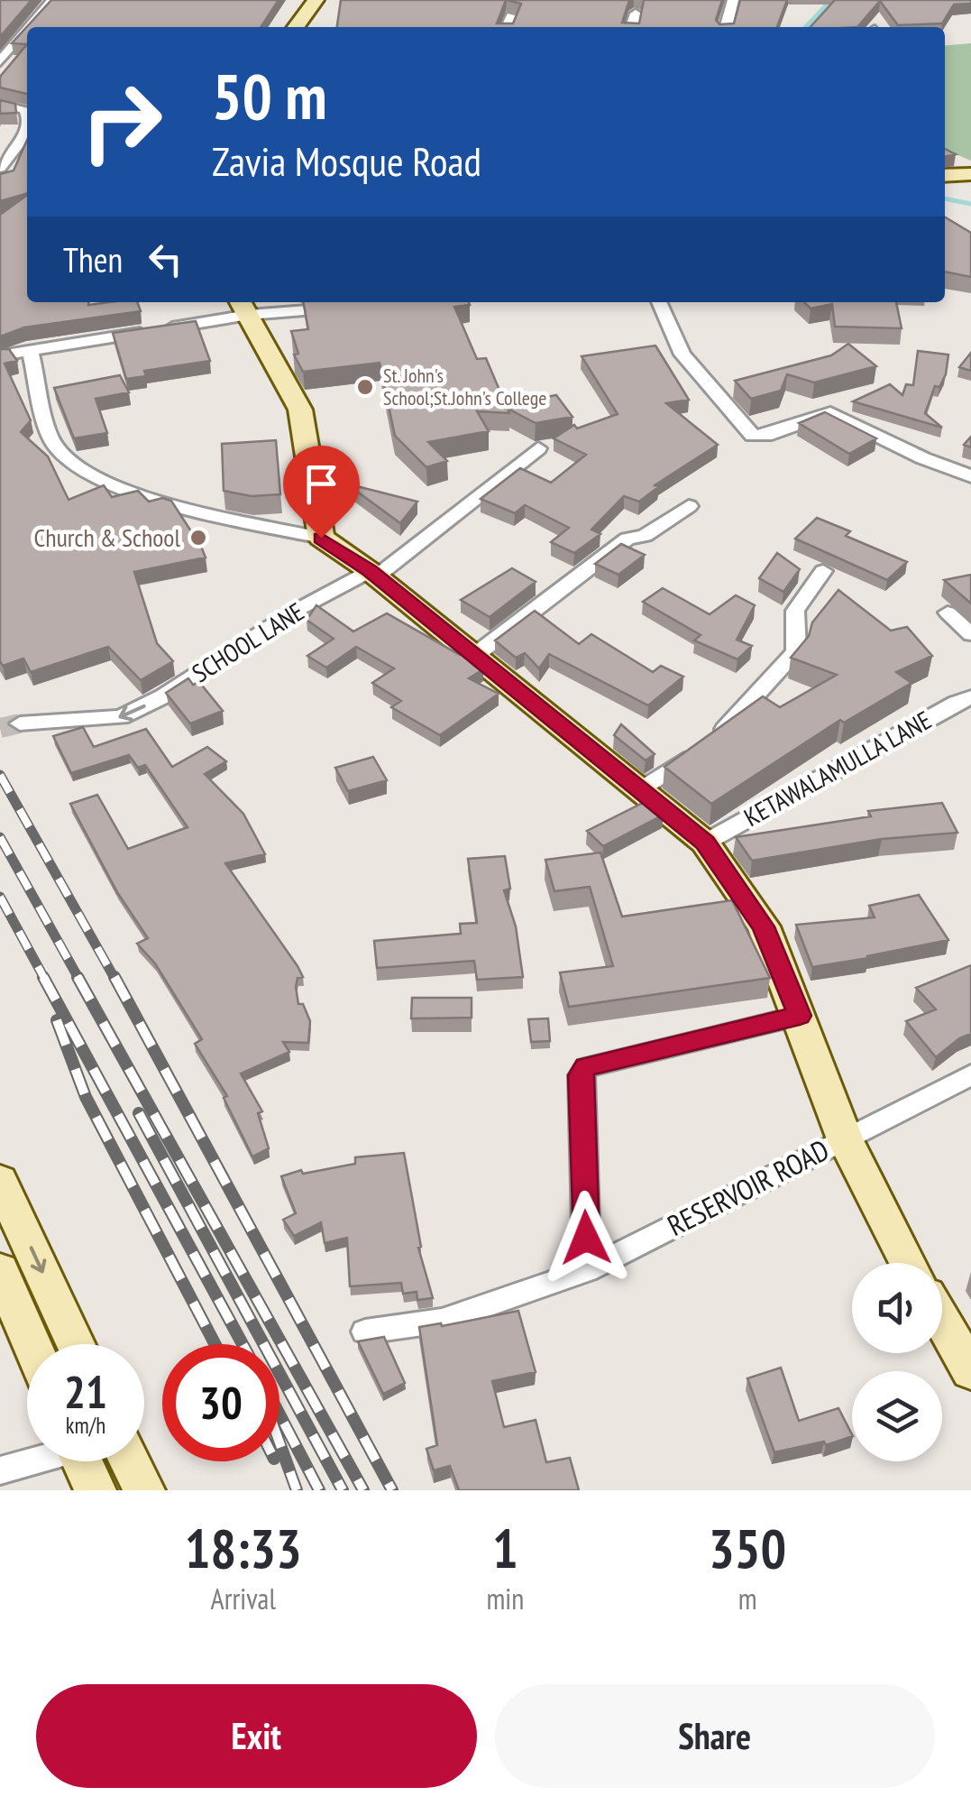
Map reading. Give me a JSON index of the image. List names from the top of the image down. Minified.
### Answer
{"streets":{"street":["SCHOOL LANE","KETAWALAMULLA LANE","RESERVOIR ROAD"]},"one_way":["SCHOOL LANE"],"places":["St. John's School;St.John's College","Church & School"],"page":{"turn":["50 m","Zavia Mosque Road"],"then":"Then","speed":"21 km/h","limit":"30","eta":["18:33","Arrival","1","min","350","m"],"buttons":["Exit","Share"]}}
